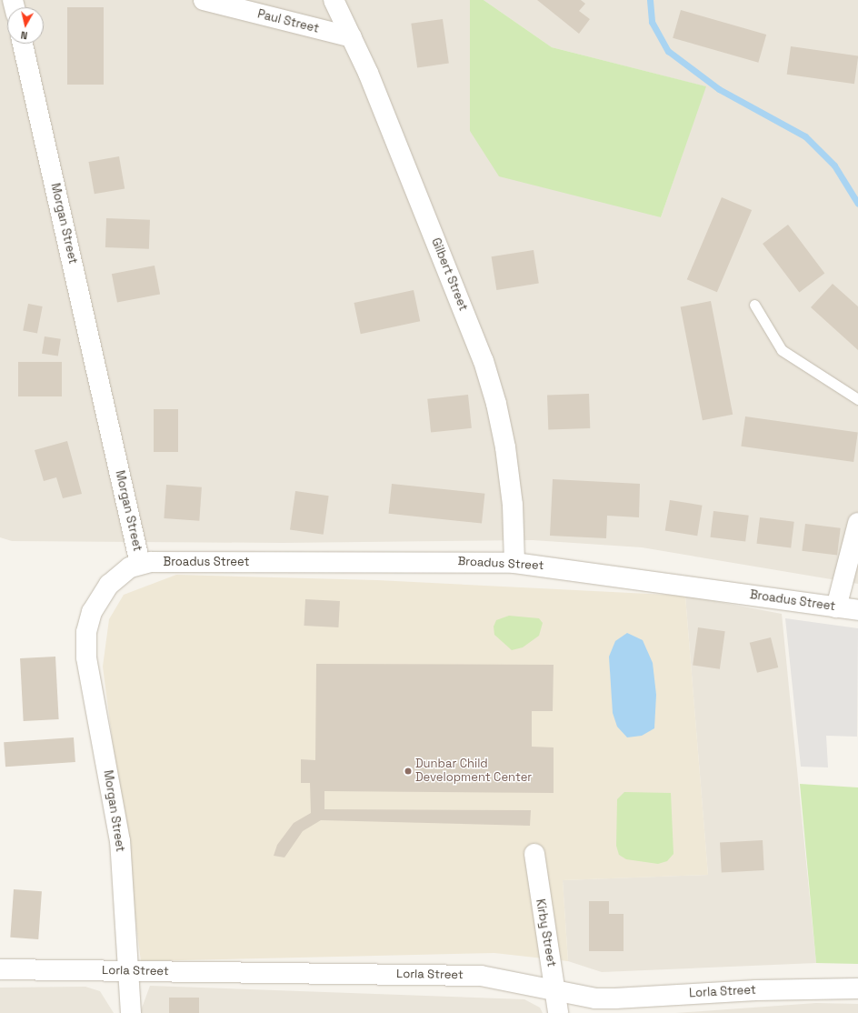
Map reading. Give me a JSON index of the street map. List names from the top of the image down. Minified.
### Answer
{"streets":{"street":["Paul Street","Morgan Street","Gilbert Street","Broadus Street","Kirby Street","Lorla Street"]},"crossings":[["Paul Street","Gilbert Street"],["Morgan Street","Broadus Street"],["Morgan Street","Lorla Street"],["Gilbert Street","Broadus Street"],["Kirby Street","Lorla Street"]],"places":["Dunbar Child Development Center"],"north":"bottom"}
